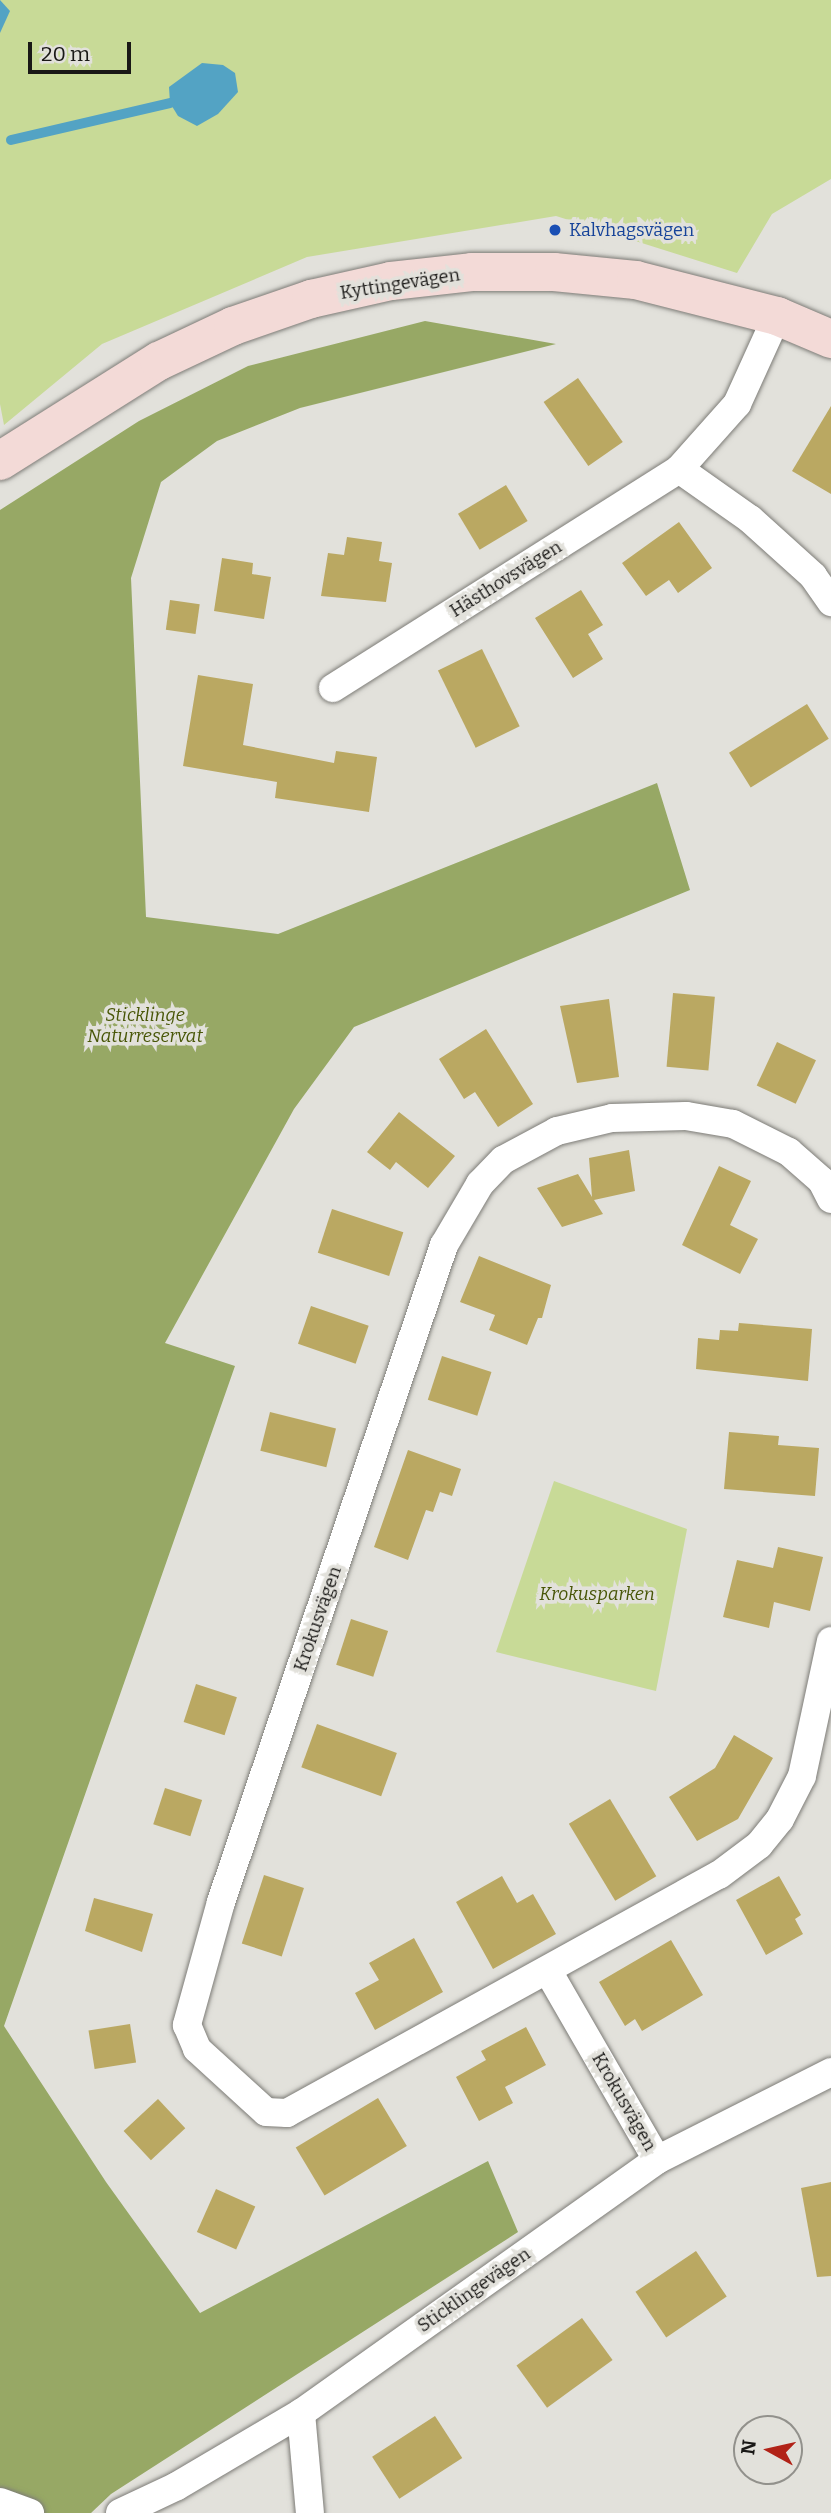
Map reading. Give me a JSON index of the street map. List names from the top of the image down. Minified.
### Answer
{"streets":{"street":["Kyttingevägen","Hästhovsvägen","Krokusvägen","Sticklingevägen"]},"crossings":[["Kyttingevägen","Hästhovsvägen"],["Krokusvägen","Sticklingevägen"]],"parks":["Sticklinge Naturreservat","Krokusparken"],"places":["Kalvhagsvägen"],"scale_bar":"20 m","north":"left"}
